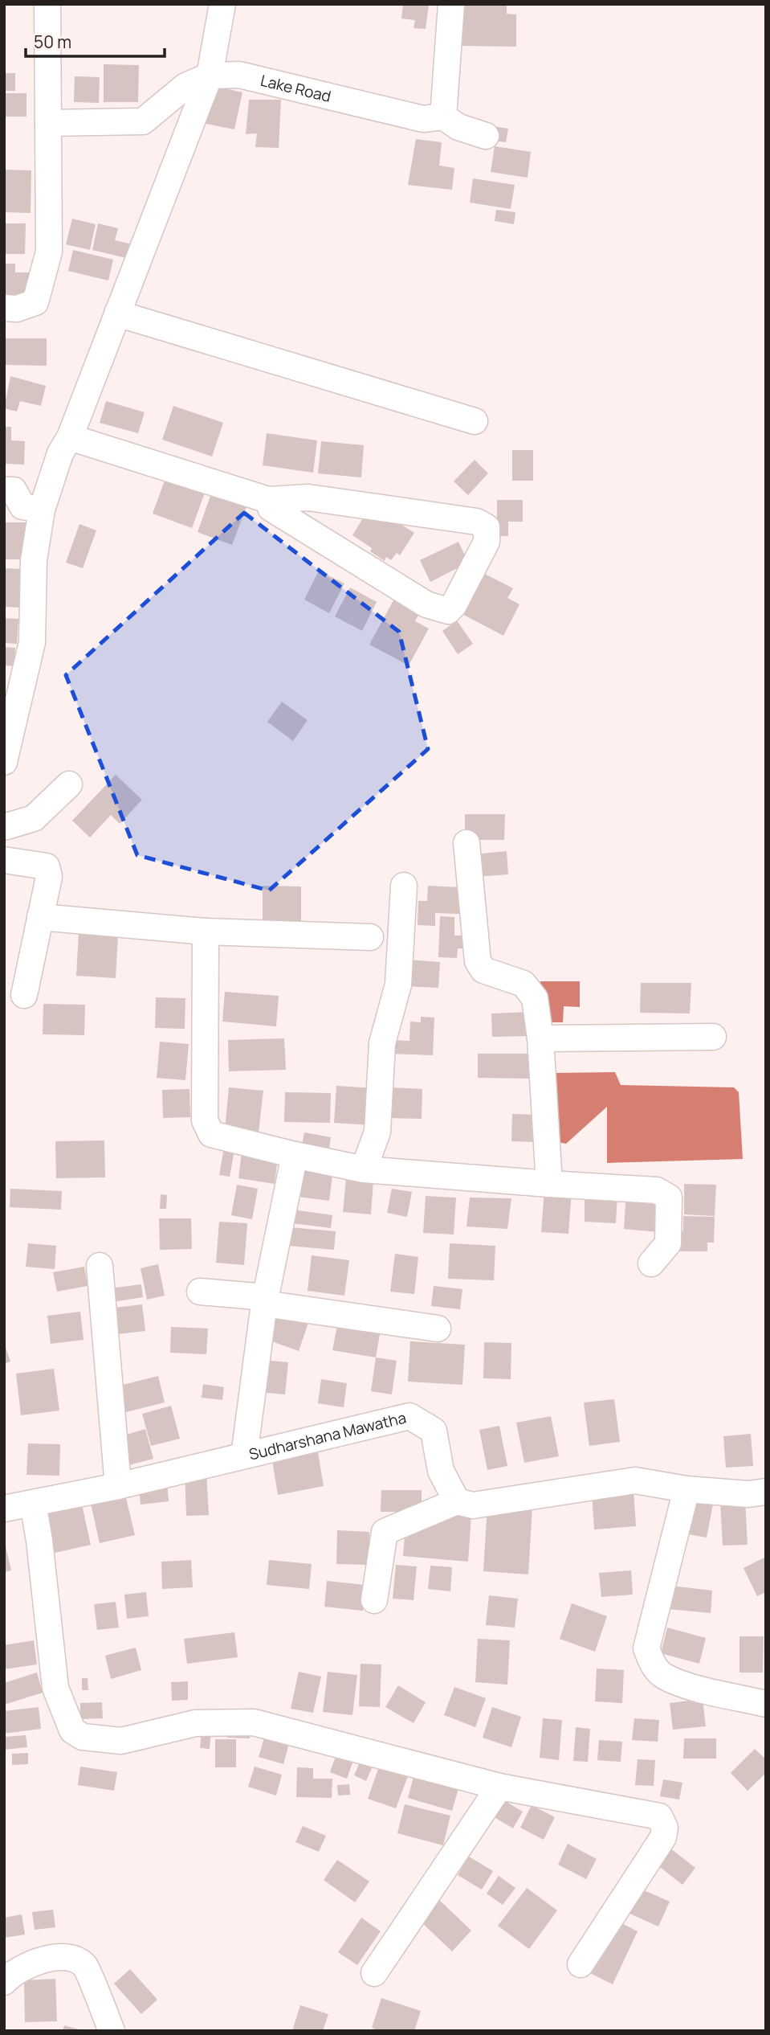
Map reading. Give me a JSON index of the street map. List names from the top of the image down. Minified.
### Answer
{"streets":{"street":["Lake Road","Sudharshana Mawatha"]},"scale_bar":"50 m"}
